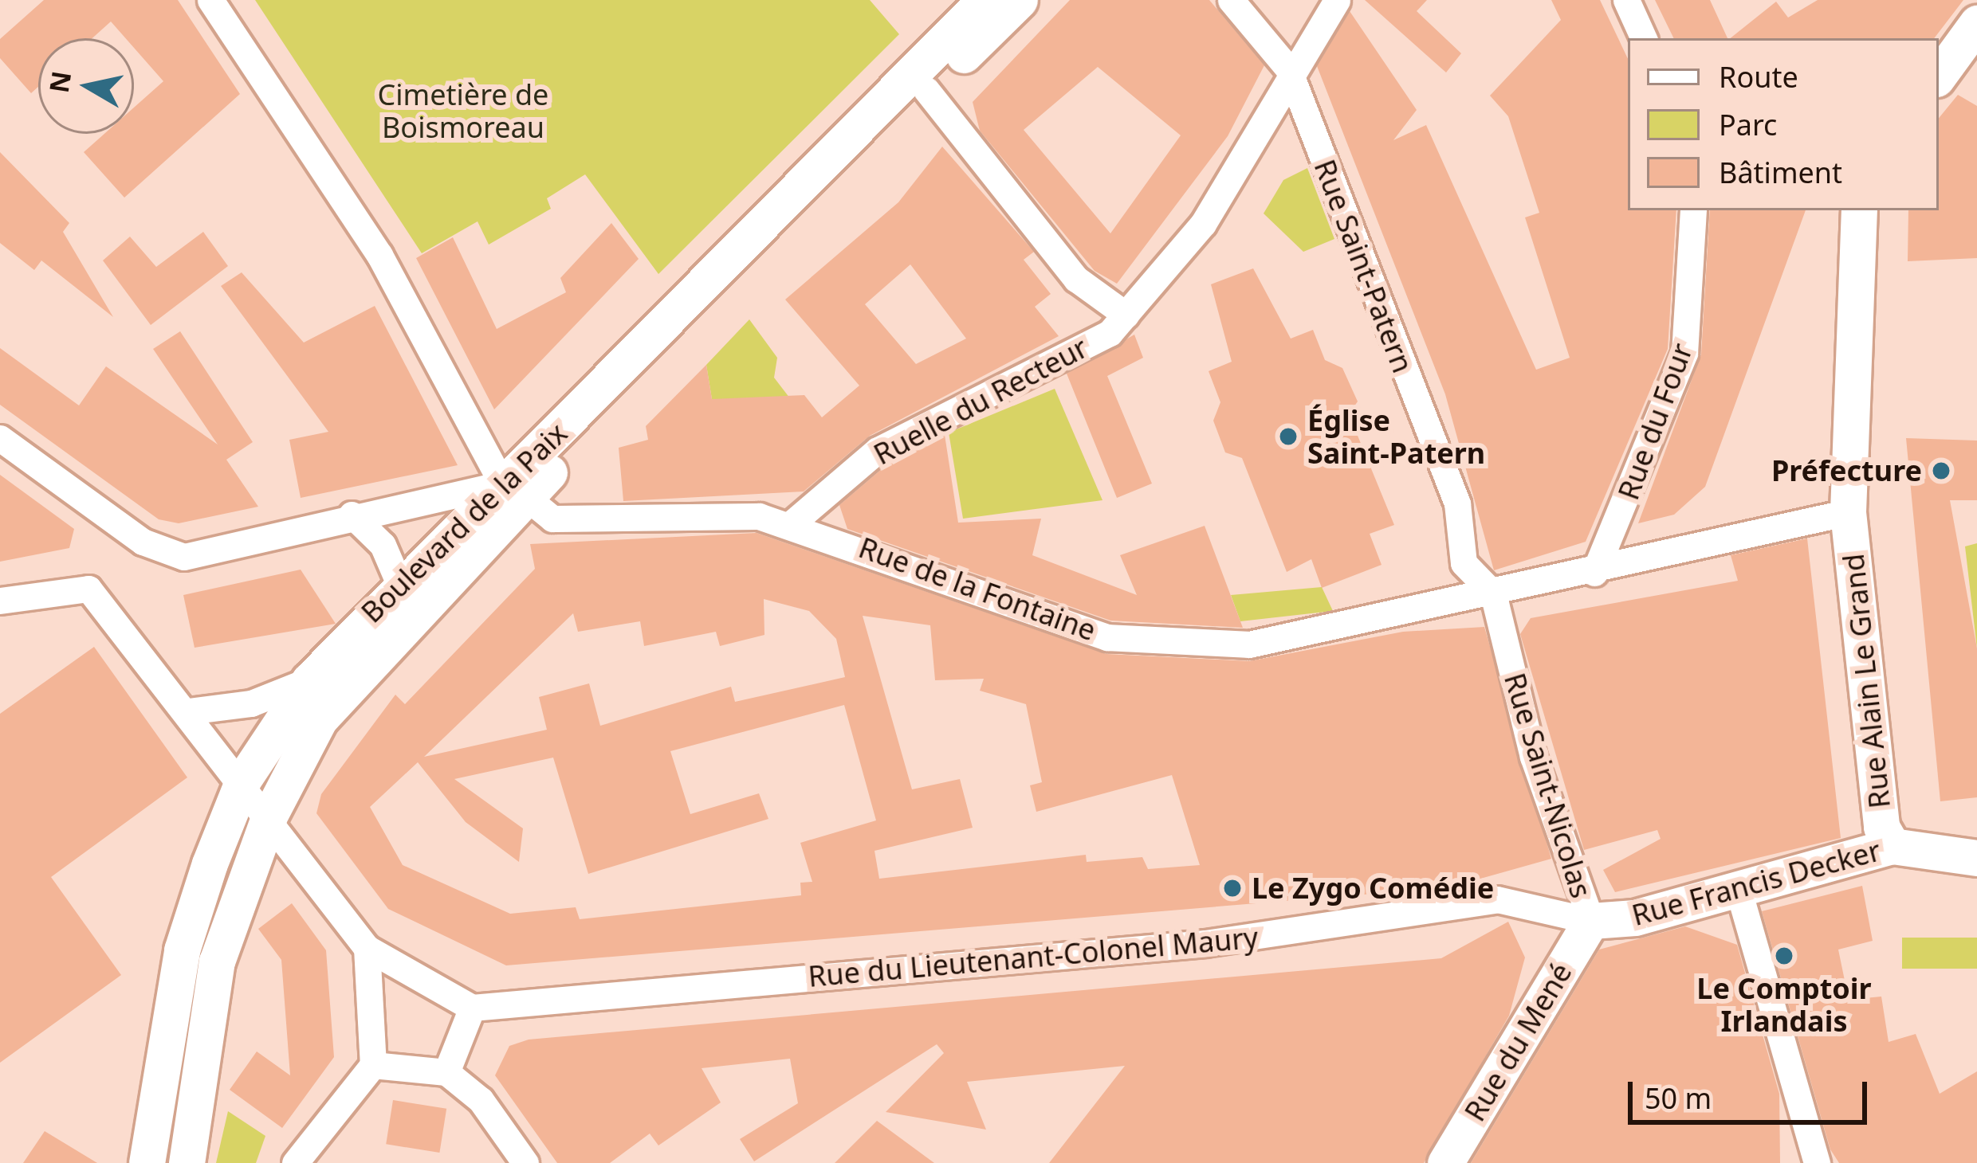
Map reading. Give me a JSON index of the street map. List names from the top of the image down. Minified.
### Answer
{"streets":{"main road":["Boulevard de la Paix","Rue Alain Le Grand","Rue Francis Decker","Rue du Mené"],"street":["Rue Saint-Patern","Ruelle du Recteur","Rue du Four","Rue de la Fontaine","Rue Saint-Nicolas","Rue du Lieutenant-Colonel Maury"]},"crossings":[["Rue Saint-Patern","Ruelle du Recteur"],["Rue Saint-Patern","Rue de la Fontaine"],["Rue Saint-Patern","Rue Saint-Nicolas"],["Ruelle du Recteur","Rue de la Fontaine"],["Rue du Four","Rue de la Fontaine"],["Boulevard de la Paix","Rue de la Fontaine"],["Rue de la Fontaine","Rue Alain Le Grand"],["Rue de la Fontaine","Rue Saint-Nicolas"],["Rue Alain Le Grand","Rue Francis Decker"],["Rue Saint-Nicolas","Rue Francis Decker"],["Rue Saint-Nicolas","Rue du Lieutenant-Colonel Maury"],["Rue Saint-Nicolas","Rue du Mené"],["Rue Francis Decker","Rue du Lieutenant-Colonel Maury"],["Rue Francis Decker","Rue du Mené"],["Rue du Lieutenant-Colonel Maury","Rue du Mené"]],"parks":["Cimetière de Boismoreau"],"places":["Église Saint-Patern","Préfecture","Le Zygo Comédie","Le Comptoir Irlandais"],"legend":["Route","Parc","Bâtiment"],"scale_bar":"50 m","north":"left"}
